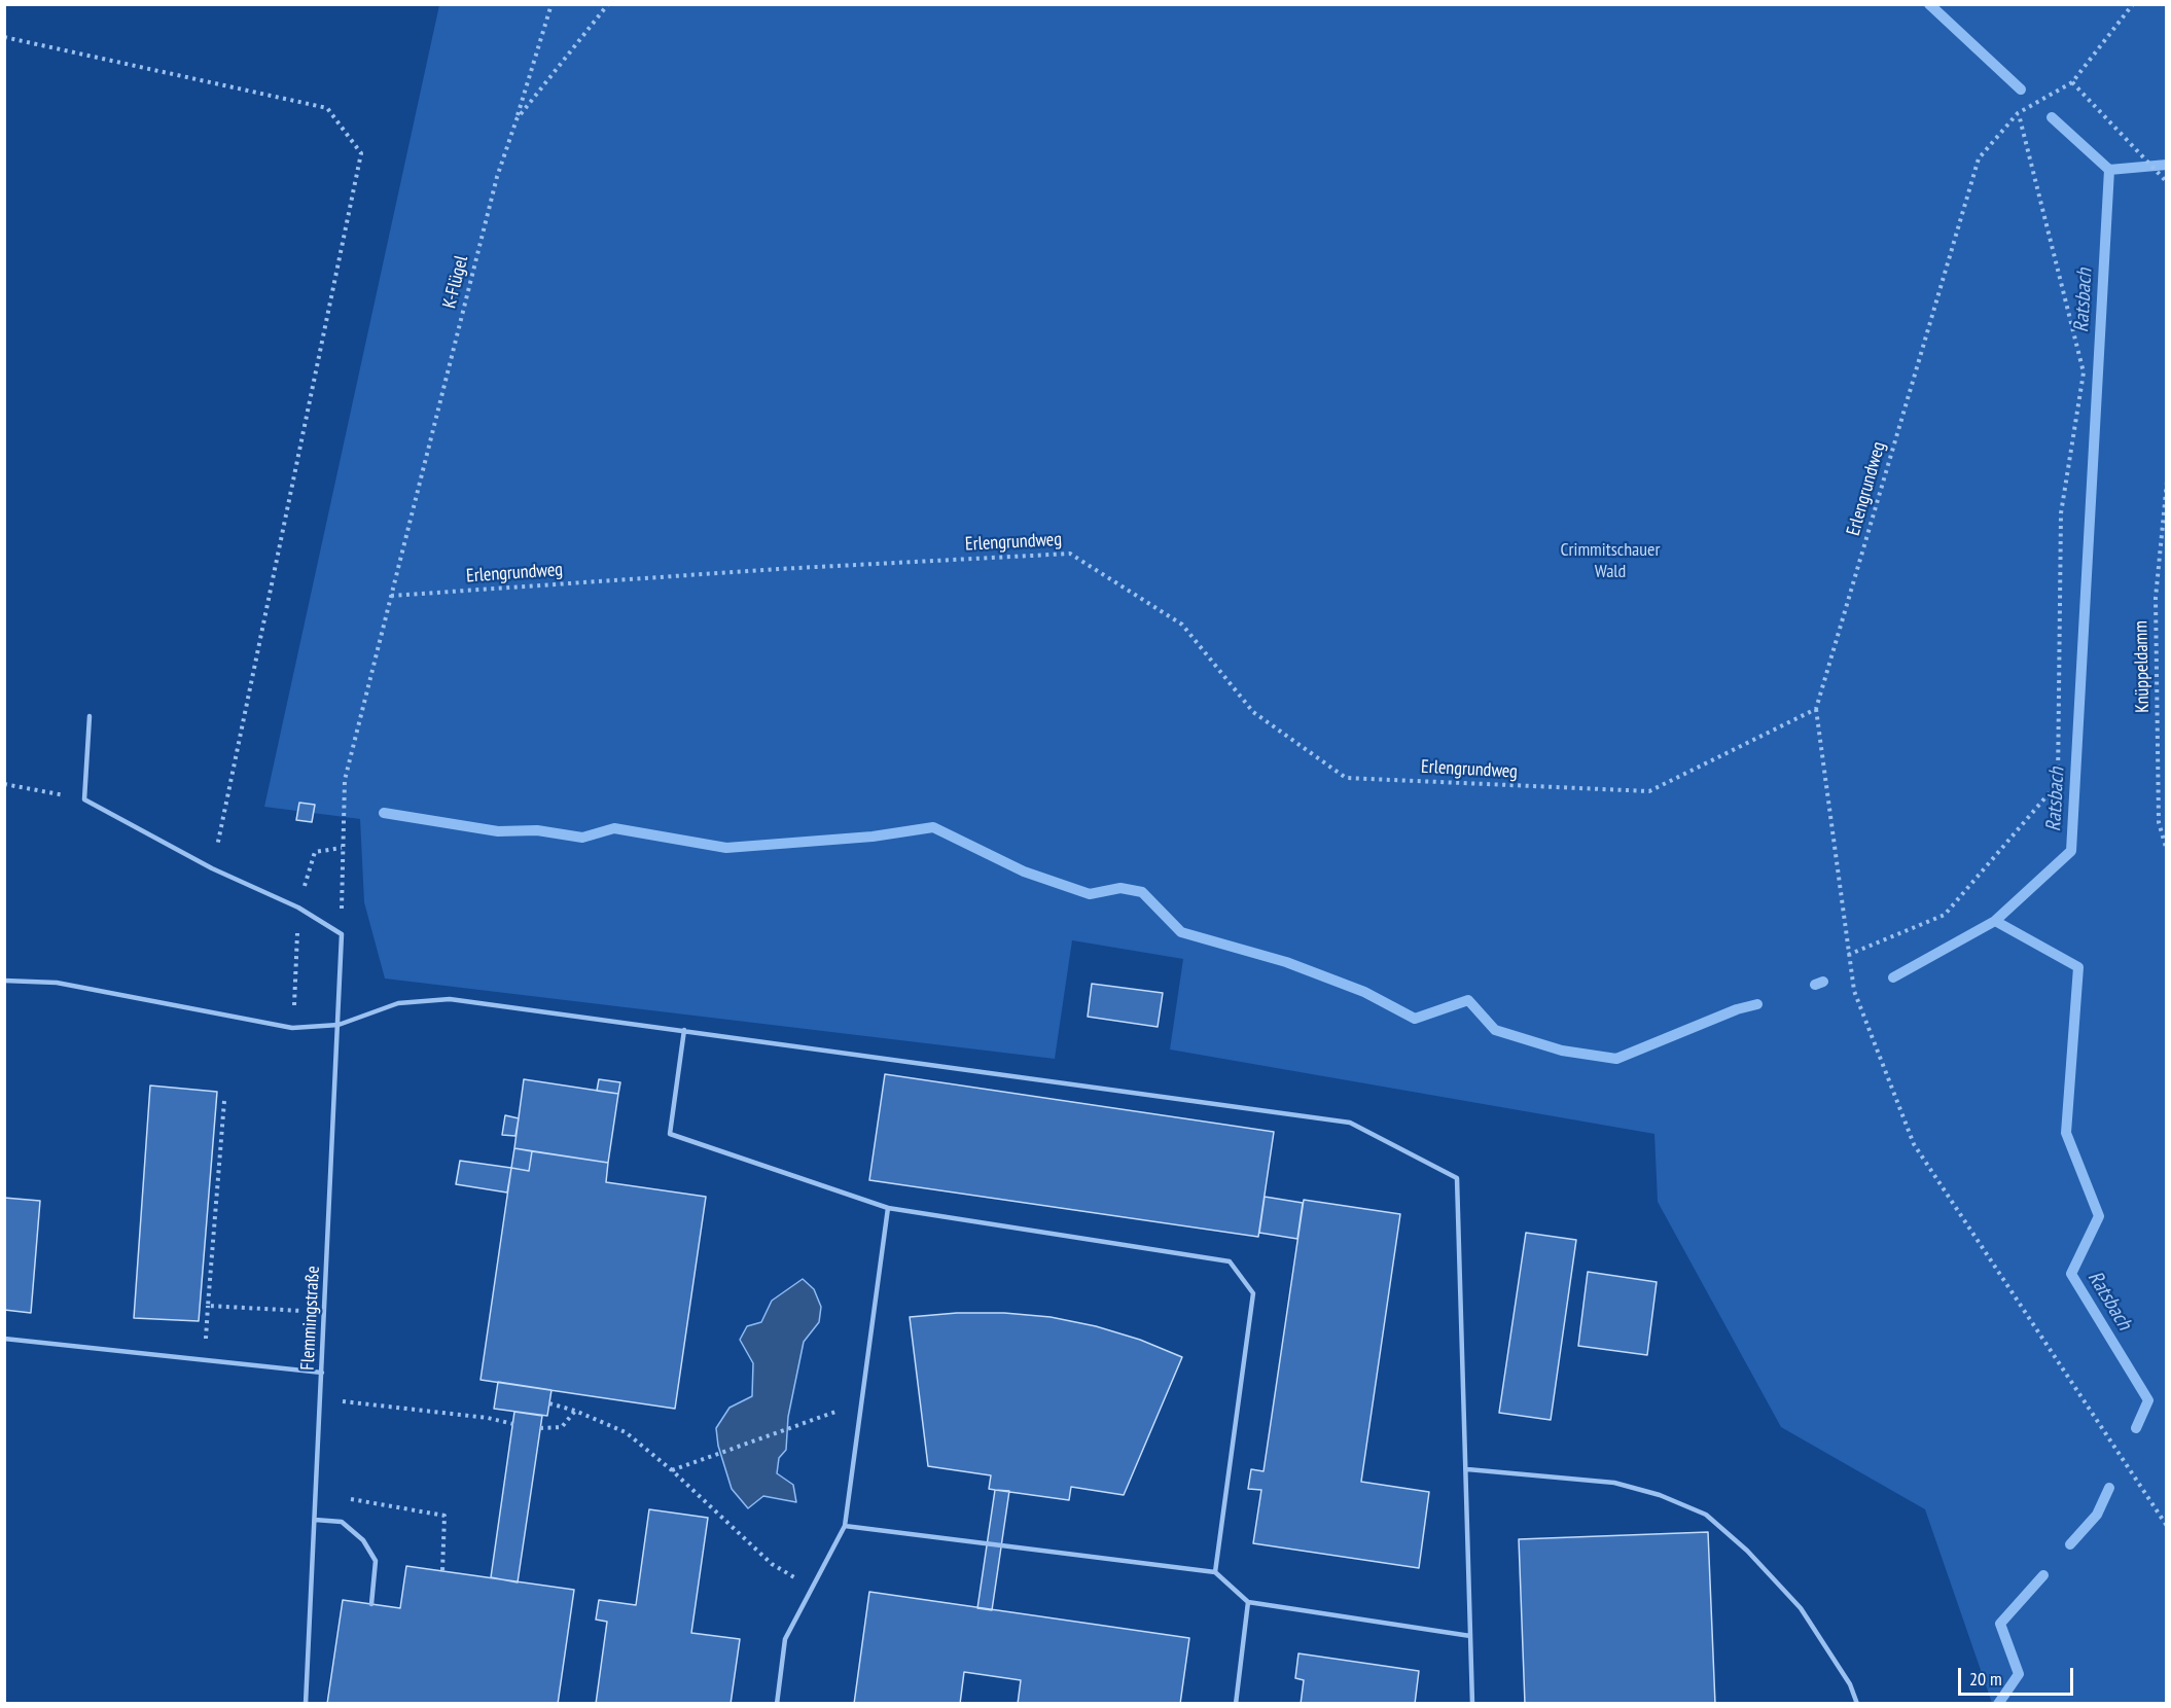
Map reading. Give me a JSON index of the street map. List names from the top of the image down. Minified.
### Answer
{"streets":{"lane":["Flemmingstraße"],"path":["K-Flügel","Erlengrundweg","Knüppeldamm"]},"crossings":[["K-Flügel","Erlengrundweg"],["K-Flügel","Flemmingstraße"]],"water":["Ratsbach"],"parks":["Crimmitschauer Wald"],"scale_bar":"20 m"}
